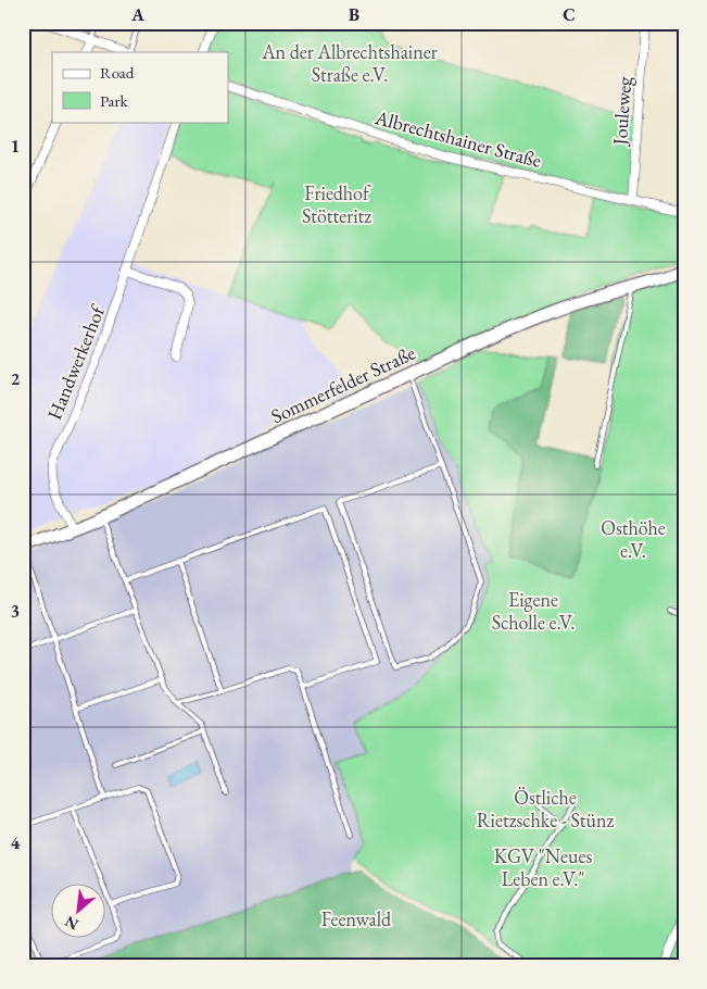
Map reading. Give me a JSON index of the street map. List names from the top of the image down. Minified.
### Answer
{"streets":{"main road":["Sommerfelder Straße"],"street":["Jouleweg","Albrechtshainer Straße","Handwerkerhof"]},"crossings":[["Jouleweg","Albrechtshainer Straße"],["Handwerkerhof","Sommerfelder Straße"]],"parks":["An der Albrechtshainer Straße e.V.","Friedhof Stötteritz","Osthöhe e.V.","Eigene Scholle e.V.","Östliche Rietzschke - Stünz","KGV \"Neues Leben e.V.\"","Feenwald"],"legend":["Road","Park"],"north":"bottom left","grid":{"columns":["A","B","C"],"rows":["1","2","3","4"]}}
